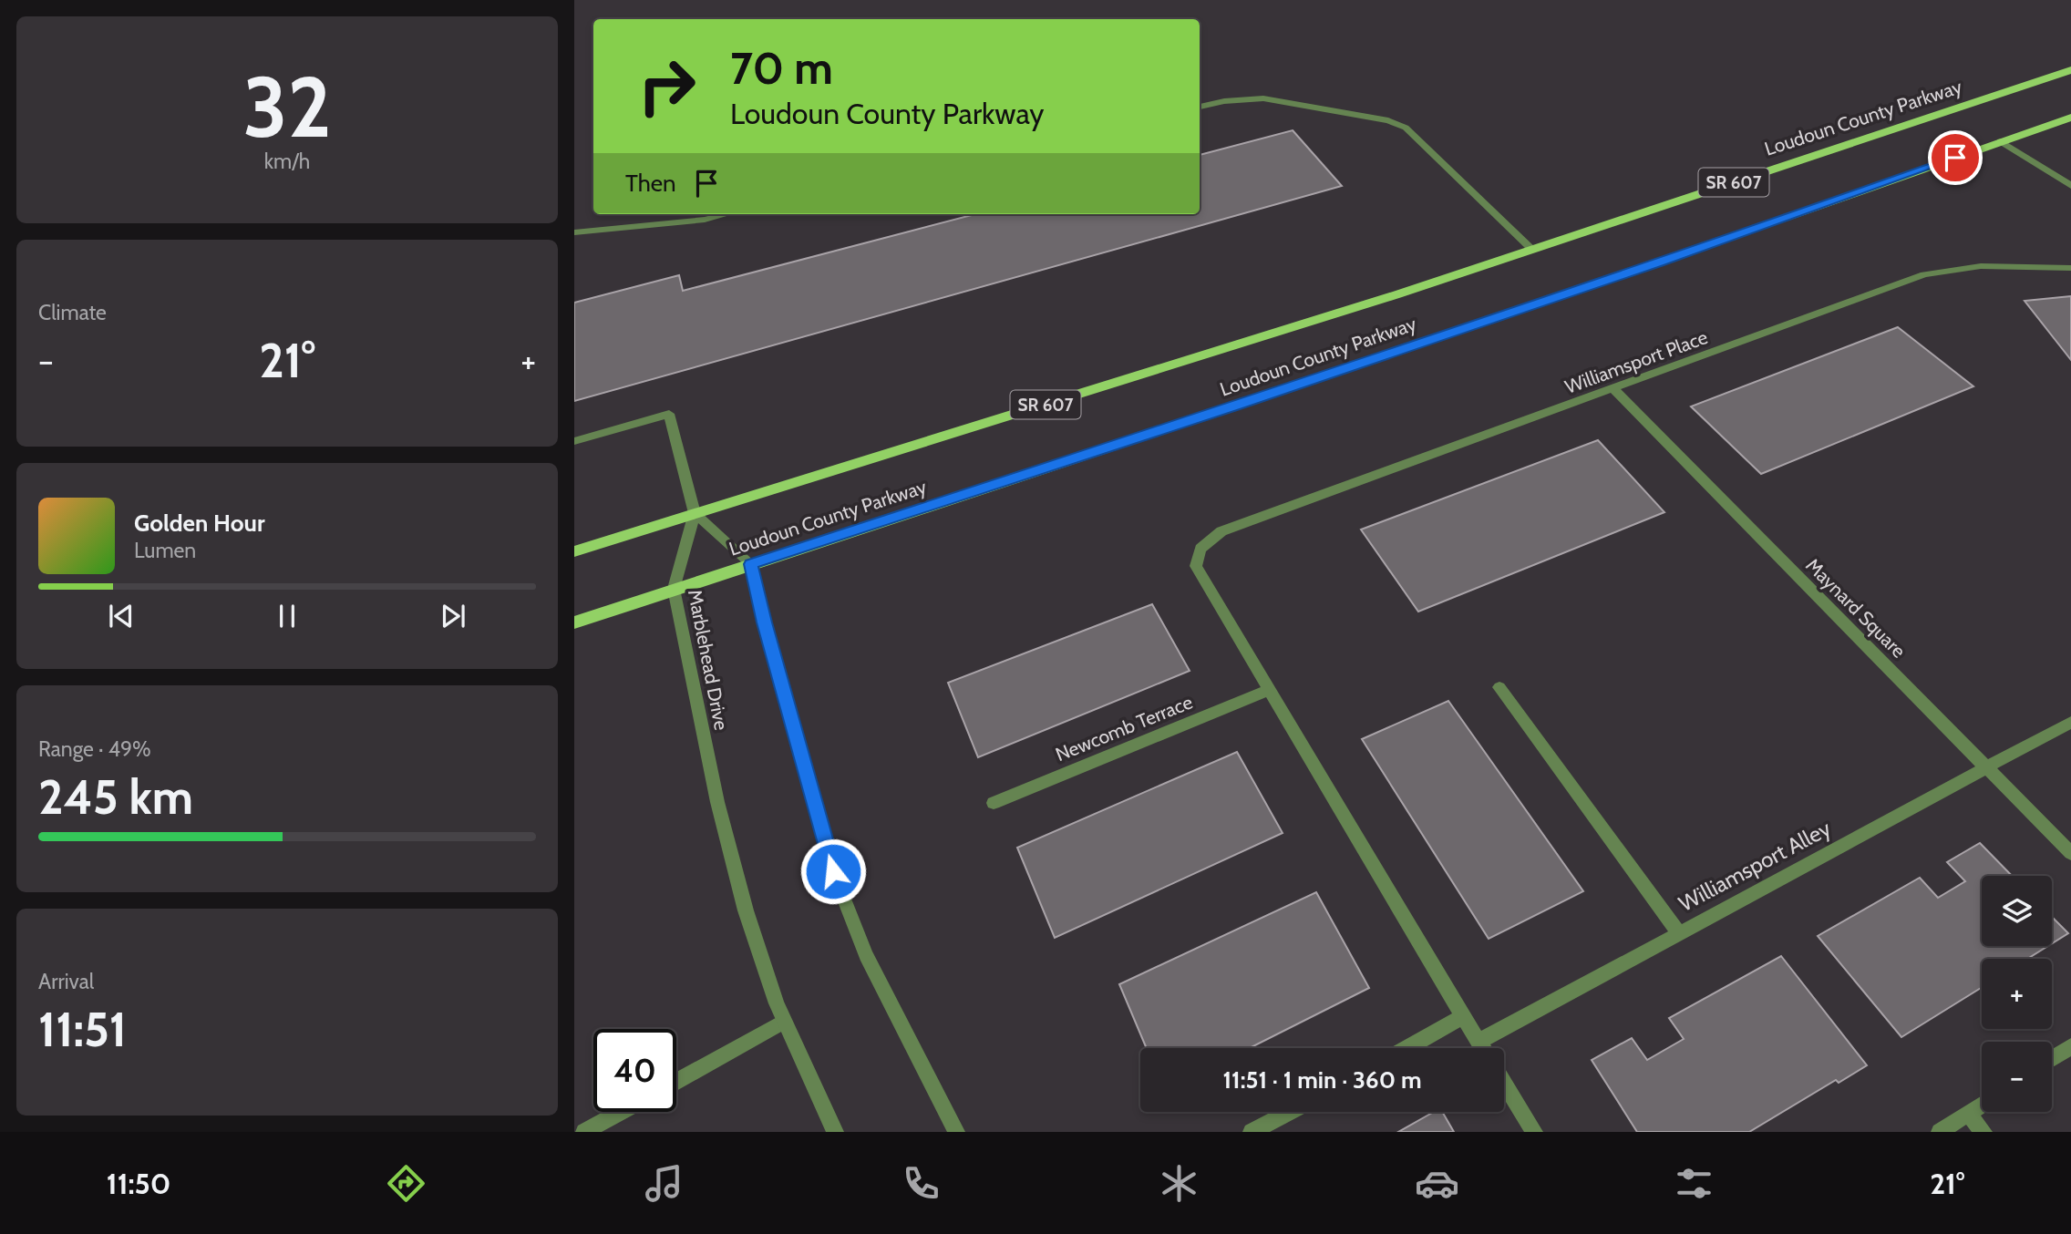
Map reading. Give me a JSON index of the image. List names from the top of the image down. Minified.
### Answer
{"streets":{"main road":["Loudoun County Parkway","SR 607"],"street":["Williamsport Place","Maynard Square","Marblehead Drive","Newcomb Terrace","Williamsport Alley"]},"crossings":[["Loudoun County Parkway","Marblehead Drive"],["Williamsport Place","Maynard Square"],["Williamsport Place","Newcomb Terrace"],["Maynard Square","Williamsport Alley"]],"page":{"tile":[["32","km/h"],"Climate",["Range · 49%","245 km"],["Arrival","11:51"]],"turn":["70 m","Loudoun County Parkway"],"then":"Then","heat":["−","21°","+"],"song":["Golden Hour","Lumen"],"map_buttons":["+","−"],"limit":"40","trip":"11:51 · 1 min · 360 m","tabs":["11:50","21°"]}}
